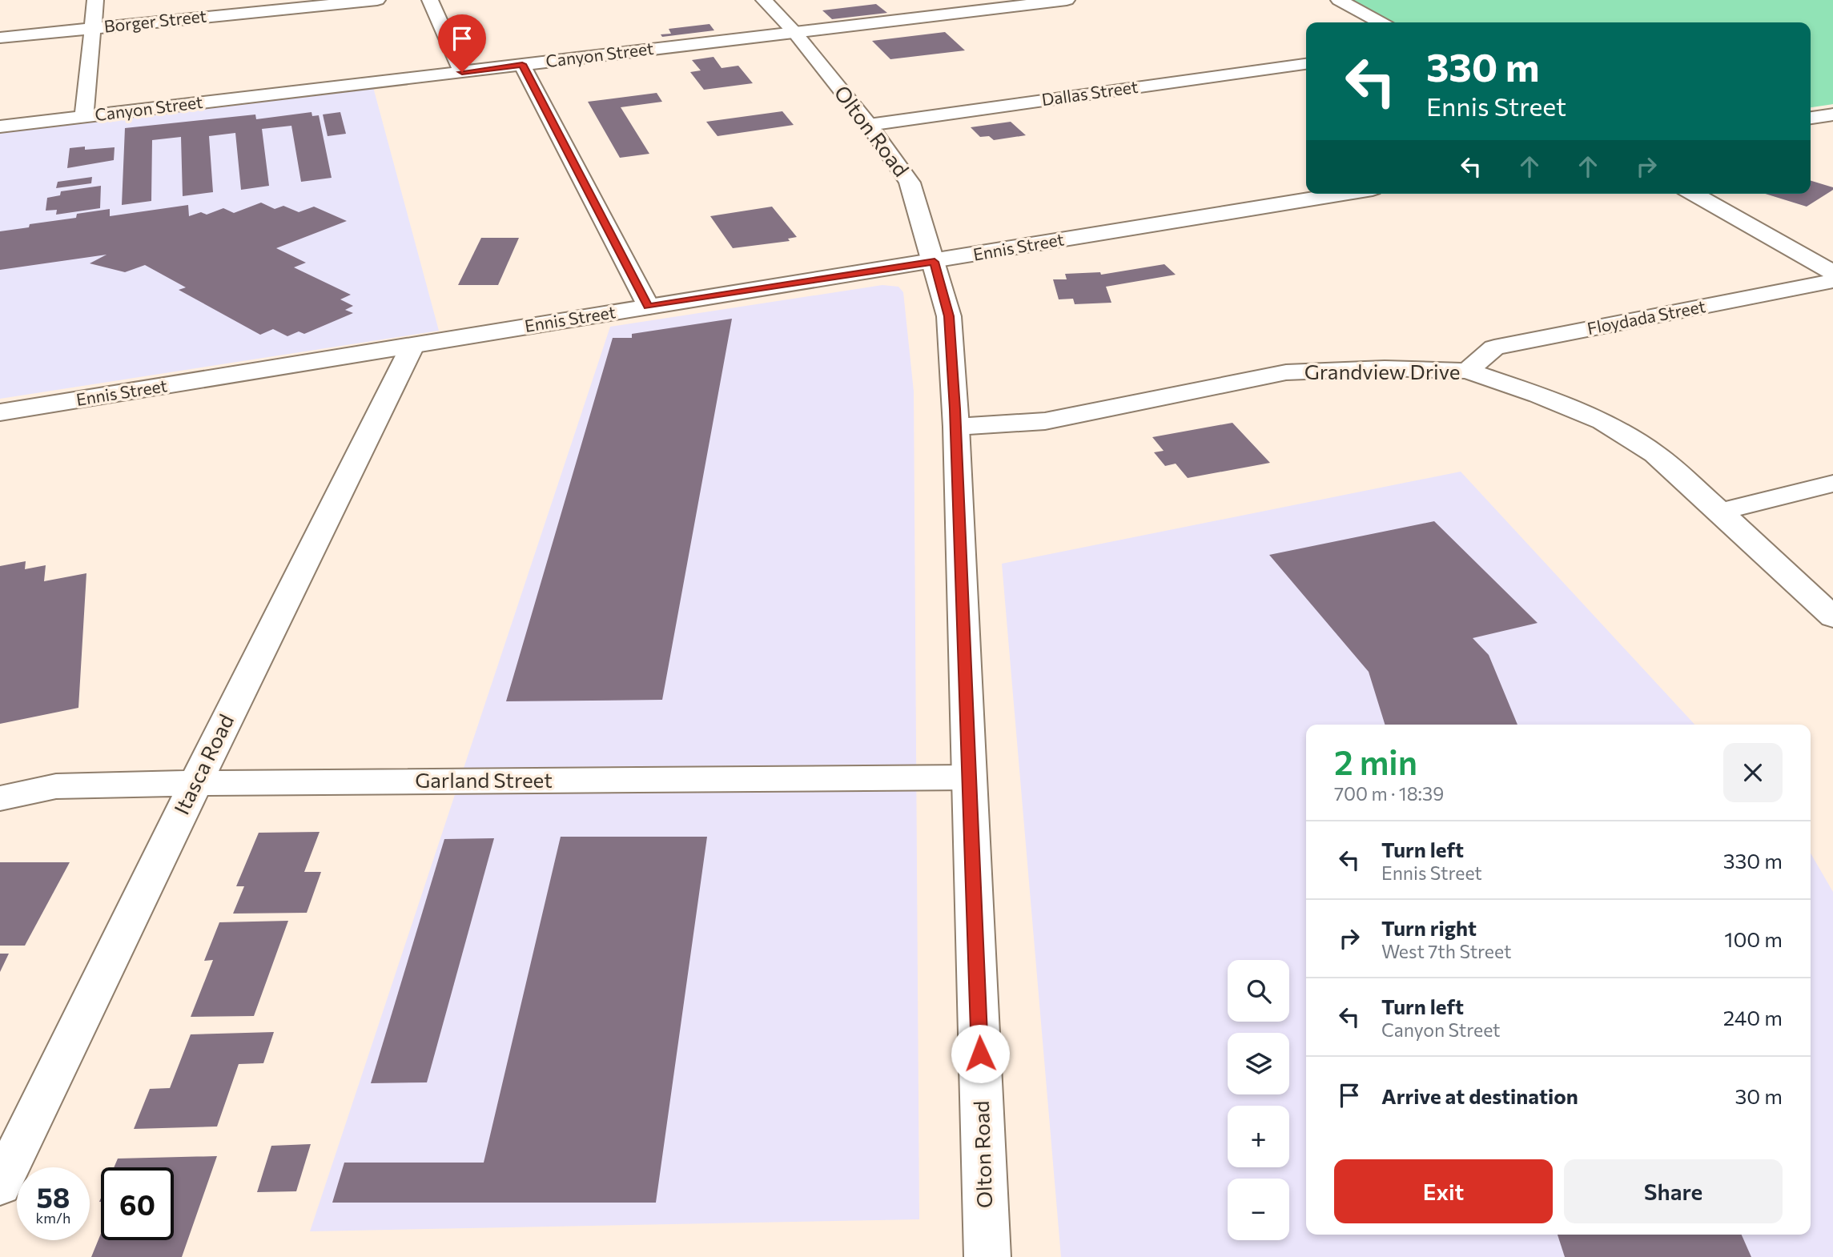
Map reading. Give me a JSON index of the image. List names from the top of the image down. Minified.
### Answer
{"streets":{"street":["Borger Street","Canyon Street","Dallas Street","Olton Road","Ennis Street","Floydada Street","Grandview Drive","Itasca Road","Garland Street"]},"crossings":[["Canyon Street","Olton Road"],["Dallas Street","Olton Road"],["Olton Road","Ennis Street"],["Olton Road","Grandview Drive"],["Olton Road","Garland Street"],["Ennis Street","Itasca Road"],["Floydada Street","Grandview Drive"],["Itasca Road","Garland Street"]],"page":{"turn":["330 m","Ennis Street"],"heading":["2 min","700 m · 18:39"],"list":[{"name":"Turn left","note":"Ennis Street","value":"330 m"},{"name":"Turn right","note":"West 7th Street","value":"100 m"},{"name":"Turn left","note":"Canyon Street","value":"240 m"},{"name":"Arrive at destination","value":"30 m"}],"map_buttons":["+","−"],"buttons":["Exit","Share"],"speed":"58 km/h","limit":"60"}}
